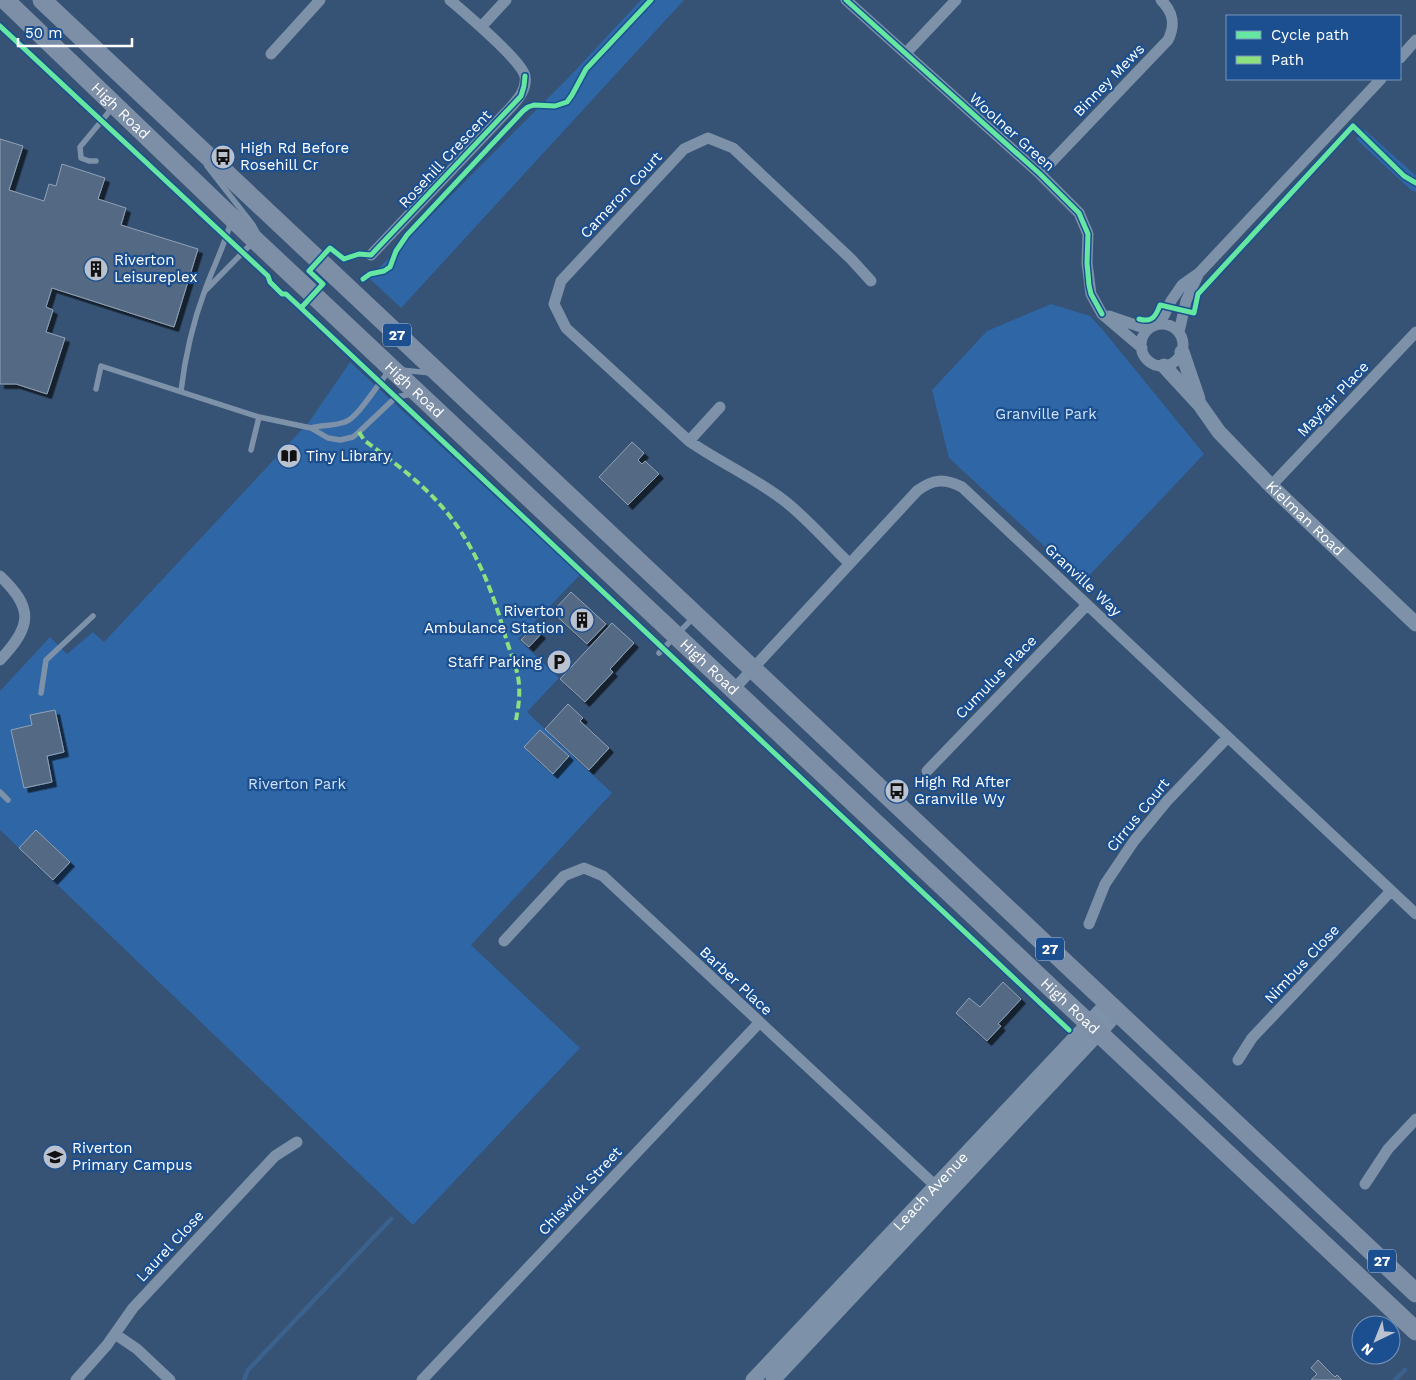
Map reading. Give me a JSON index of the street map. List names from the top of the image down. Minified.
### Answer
{"streets":{"main road":["High Road","27"],"street":["Binney Mews","Woolner Green","Rosehill Crescent","Cameron Court","Mayfair Place","Kielman Road","Granville Way","Cumulus Place","Cirrus Court","Nimbus Close","Barber Place","Chiswick Street","Leach Avenue","Laurel Close"]},"crossings":[["Binney Mews","Woolner Green"],["High Road","Granville Way"],["High Road","Leach Avenue"],["Woolner Green","Kielman Road"],["Cameron Court","Granville Way"],["Mayfair Place","Kielman Road"],["Granville Way","Cumulus Place"],["Granville Way","Cirrus Court"],["Granville Way","Nimbus Close"],["Barber Place","Chiswick Street"],["Barber Place","Leach Avenue"]],"parks":["Granville Park","Riverton Park"],"places":{"bus stop":["High Rd Before Rosehill Cr","High Rd After Granville Wy"],"building":["Riverton Leisureplex","Riverton Ambulance Station"],"library":["Tiny Library"],"parking":["Staff Parking"],"school or university":["Riverton Primary Campus"]},"legend":["Cycle path","Path"],"scale_bar":"50 m","north":"bottom left"}
